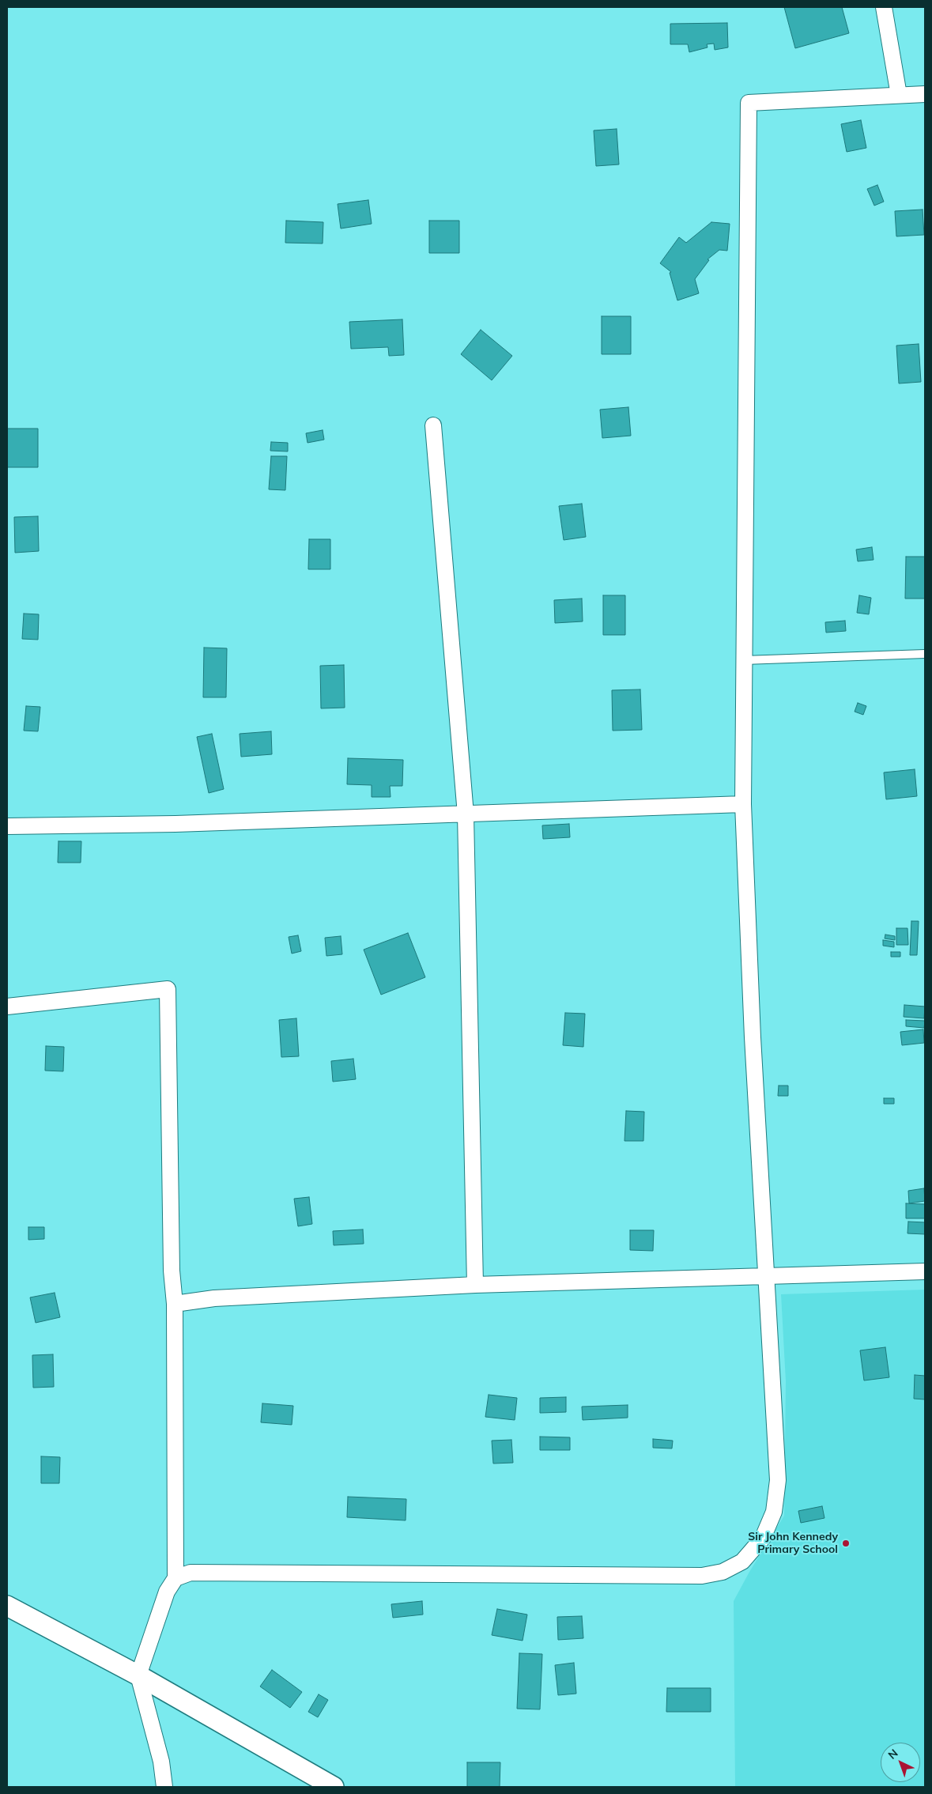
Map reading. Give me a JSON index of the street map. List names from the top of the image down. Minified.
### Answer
{"places":["Sir John Kennedy Primary School"],"north":"top left"}
